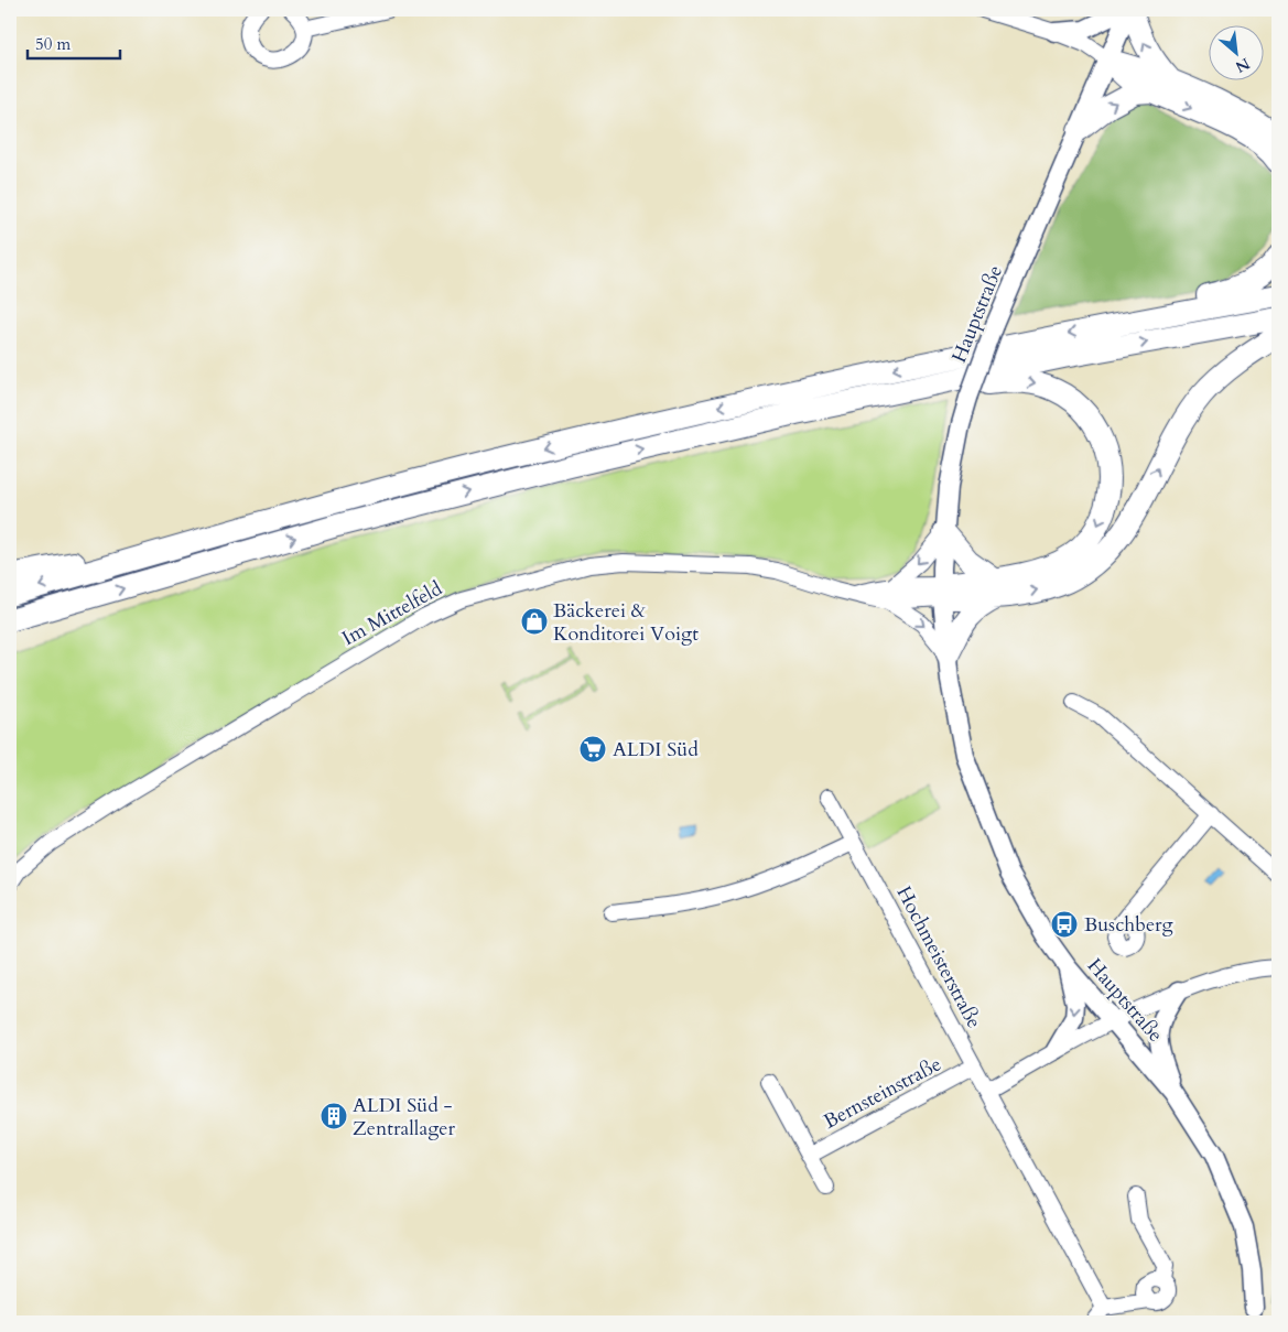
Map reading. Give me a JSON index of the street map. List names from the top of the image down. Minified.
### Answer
{"streets":{"main road":["Hauptstraße"],"street":["Im Mittelfeld","Hochmeisterstraße","Bernsteinstraße"]},"crossings":[["Hauptstraße","Im Mittelfeld"],["Hochmeisterstraße","Bernsteinstraße"]],"places":{"shop":["Bäckerei & Konditorei Voigt"],"supermarket":["ALDI Süd"],"bus stop":["Buschberg"],"building":["ALDI Süd - Zentrallager"]},"scale_bar":"50 m","north":"bottom right"}
